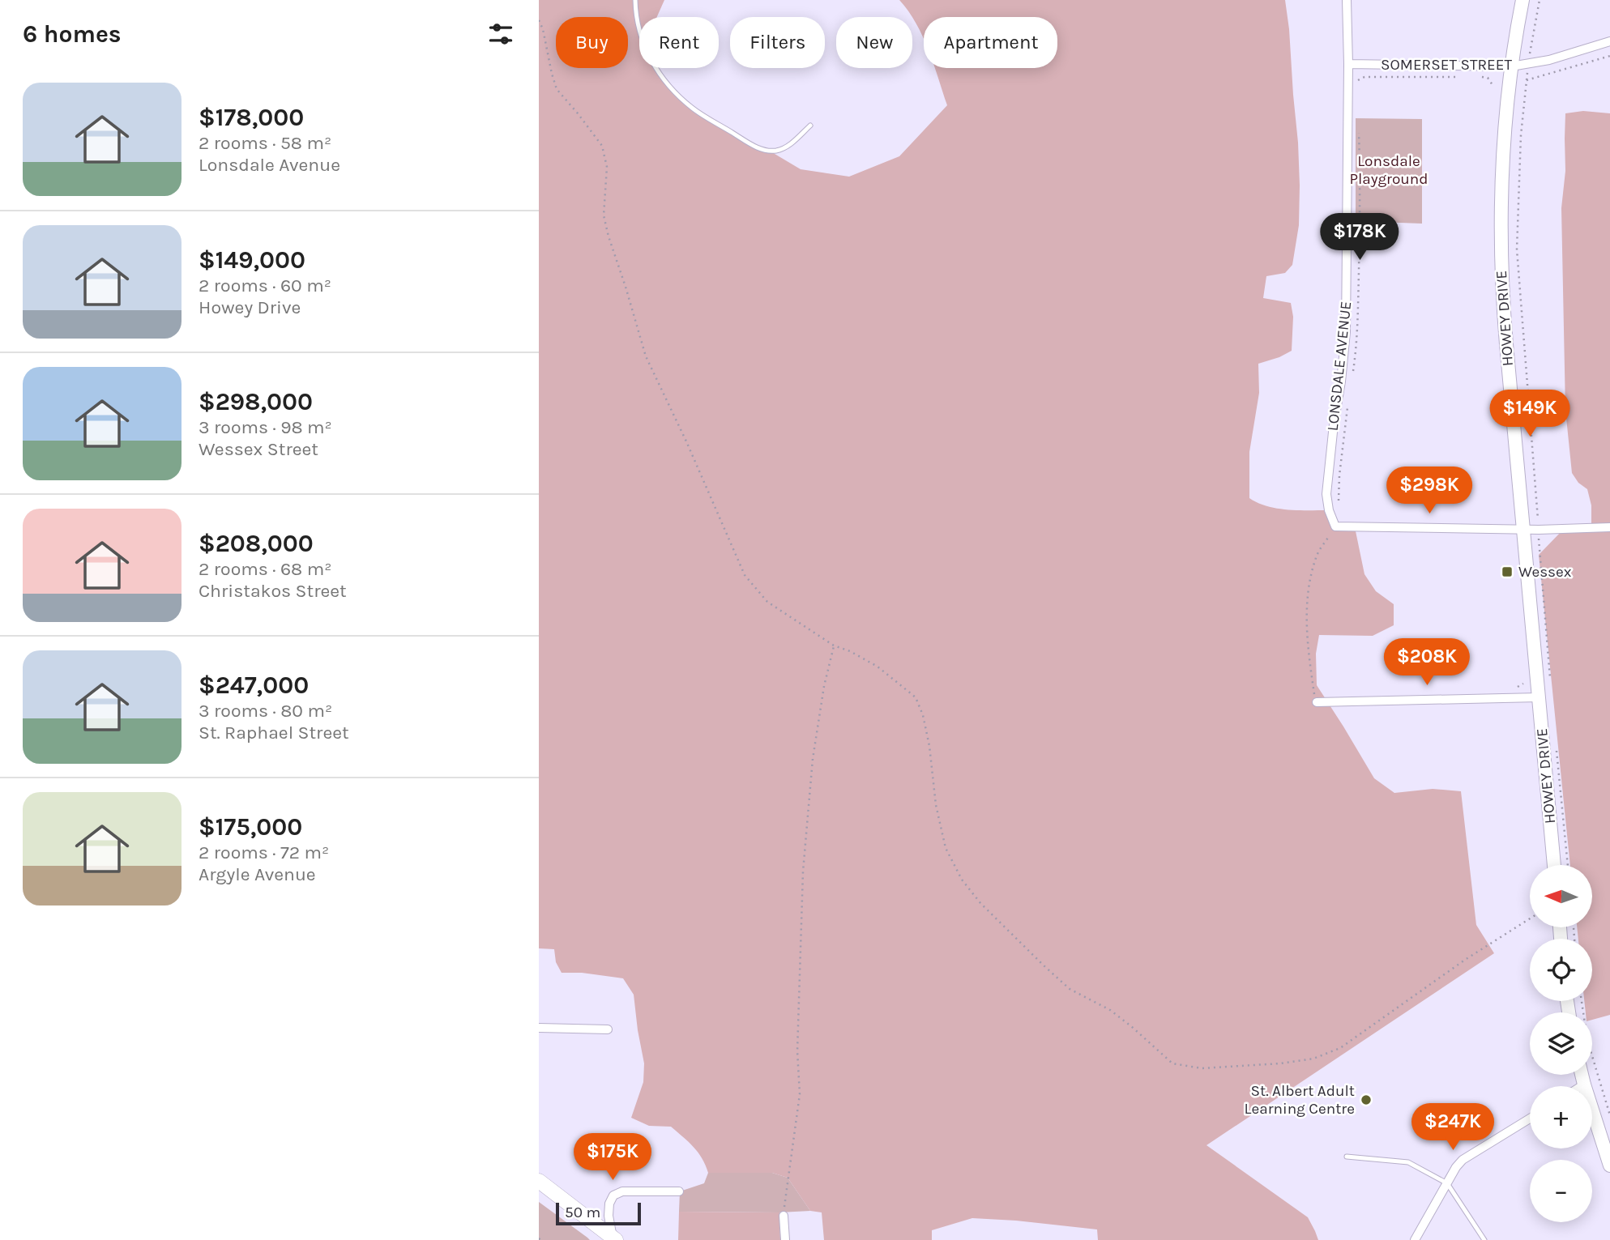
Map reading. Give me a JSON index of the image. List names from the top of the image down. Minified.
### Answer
{"streets":{"main road":["HOWEY DRIVE"],"street":["SOMERSET STREET","LONSDALE AVENUE"]},"crossings":[["SOMERSET STREET","HOWEY DRIVE"],["SOMERSET STREET","LONSDALE AVENUE"]],"parks":["Lonsdale Playground"],"places":{"transit":["Wessex"],"other":["St. Albert Adult Learning Centre"]},"scale_bar":"50 m","north":"left","page":{"heading":"6 homes","chip":["Buy","Rent","Filters","New","Apartment"],"list":[{"name":"$178,000","note":"2 rooms · 58 m² · Lonsdale Avenue"},{"name":"$149,000","note":"2 rooms · 60 m² · Howey Drive"},{"name":"$298,000","note":"3 rooms · 98 m² · Wessex Street"},{"name":"$208,000","note":"2 rooms · 68 m² · Christakos Street"},{"name":"$247,000","note":"3 rooms · 80 m² · St. Raphael Street"},{"name":"$175,000","note":"2 rooms · 72 m² · Argyle Avenue"}],"price":["$178K","$149K","$298K","$208K","$247K","$175K"],"map_buttons":["+","−"],"scale":"50 m"}}
